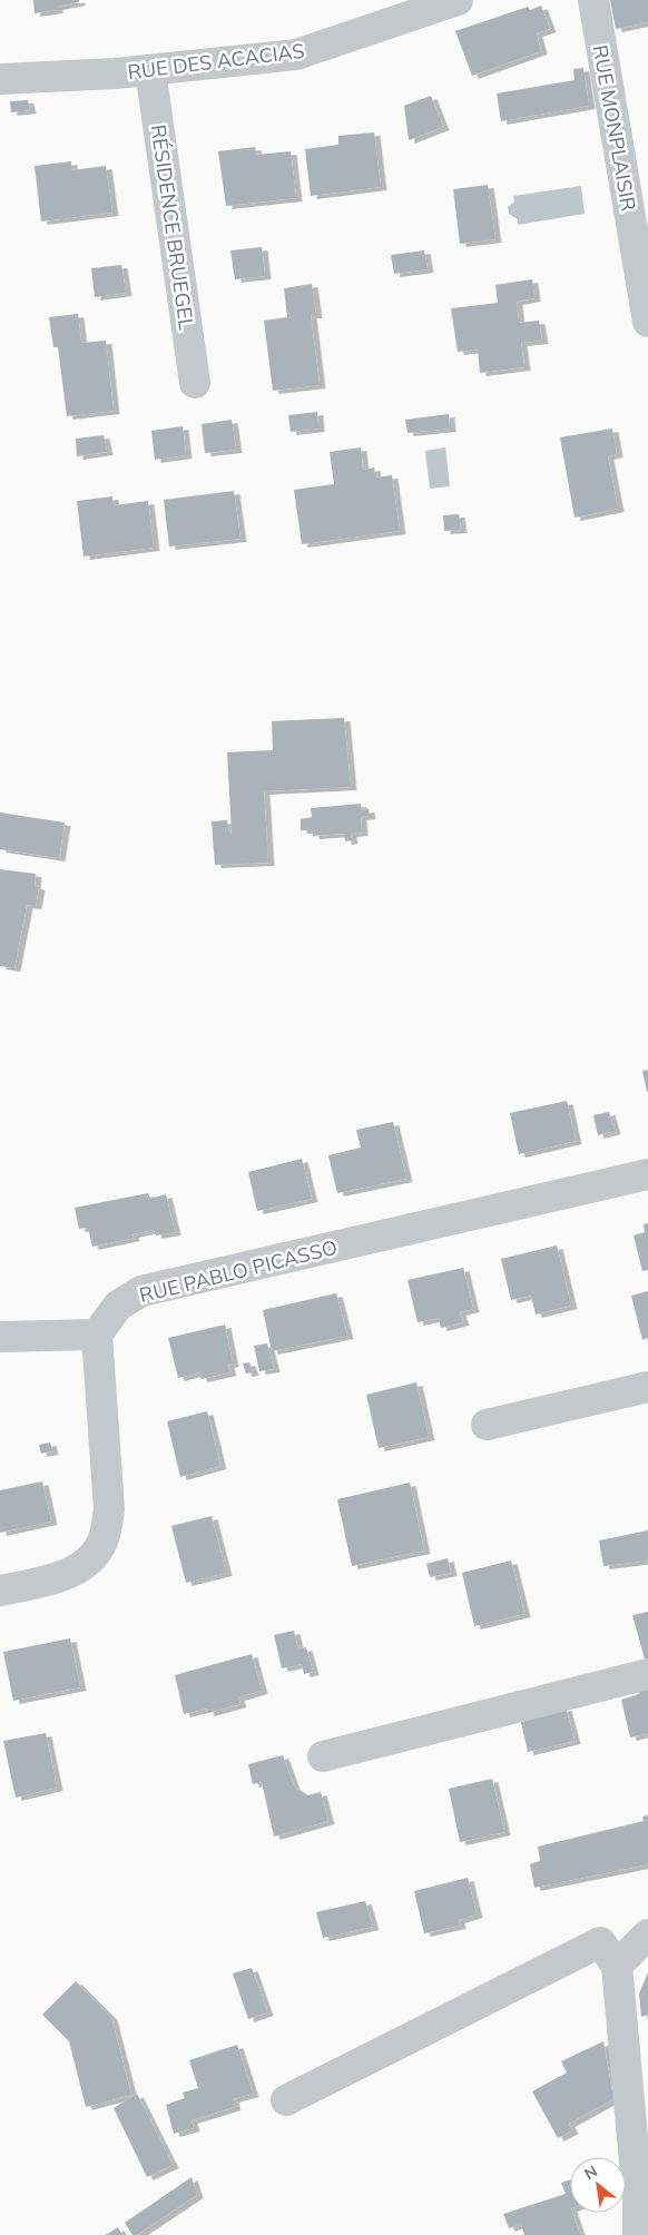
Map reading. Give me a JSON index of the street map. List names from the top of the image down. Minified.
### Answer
{"streets":{"street":["RUE DES ACACIAS","RUE MONPLAISIR","RÉSIDENCE BRUEGEL","RUE PABLO PICASSO"]},"crossings":[["RUE DES ACACIAS","RÉSIDENCE BRUEGEL"]],"north":"top left"}
